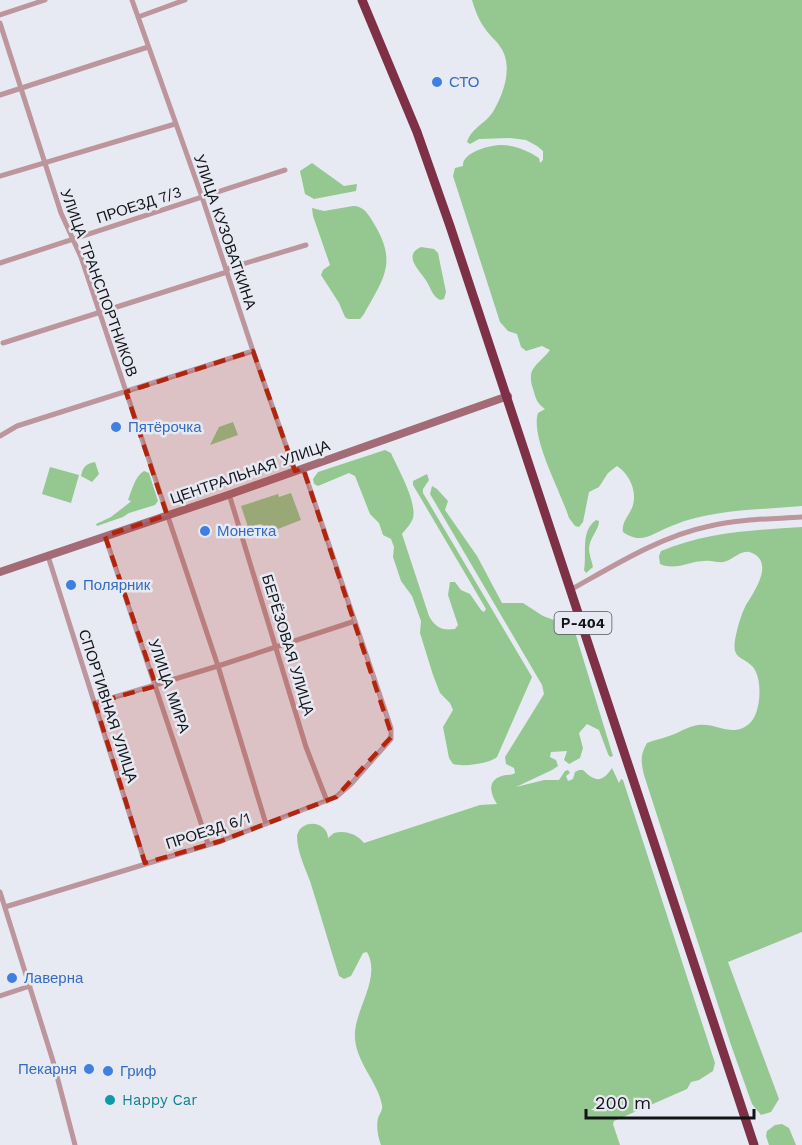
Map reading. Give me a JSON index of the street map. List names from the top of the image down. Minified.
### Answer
{"streets":{"highway":["Р-404"],"street":["ПРОЕЗД 7/3","УЛИЦА КУЗОВАТКИНА","УЛИЦА ТРАНСПОРТНИКОВ","ЦЕНТРАЛЬНАЯ УЛИЦА","БЕРЁЗОВАЯ УЛИЦА","УЛИЦА МИРА","СПОРТИВНАЯ УЛИЦА","ПРОЕЗД 6/1"]},"crossings":[["ПРОЕЗД 7/3","УЛИЦА КУЗОВАТКИНА"],["ПРОЕЗД 7/3","УЛИЦА ТРАНСПОРТНИКОВ"],["УЛИЦА КУЗОВАТКИНА","ЦЕНТРАЛЬНАЯ УЛИЦА"],["УЛИЦА КУЗОВАТКИНА","ПРОЕЗД 6/1"],["УЛИЦА ТРАНСПОРТНИКОВ","ЦЕНТРАЛЬНАЯ УЛИЦА"],["УЛИЦА ТРАНСПОРТНИКОВ","ПРОЕЗД 6/1"],["ЦЕНТРАЛЬНАЯ УЛИЦА","Р-404"],["ЦЕНТРАЛЬНАЯ УЛИЦА","БЕРЁЗОВАЯ УЛИЦА"],["ЦЕНТРАЛЬНАЯ УЛИЦА","УЛИЦА МИРА"],["ЦЕНТРАЛЬНАЯ УЛИЦА","СПОРТИВНАЯ УЛИЦА"],["БЕРЁЗОВАЯ УЛИЦА","ПРОЕЗД 6/1"],["УЛИЦА МИРА","ПРОЕЗД 6/1"],["СПОРТИВНАЯ УЛИЦА","ПРОЕЗД 6/1"]],"places":["СТО","Пятёрочка","Монетка","Полярник","Лаверна","Пекарня","Гриф","Happy Car"],"scale_bar":"200 m"}
